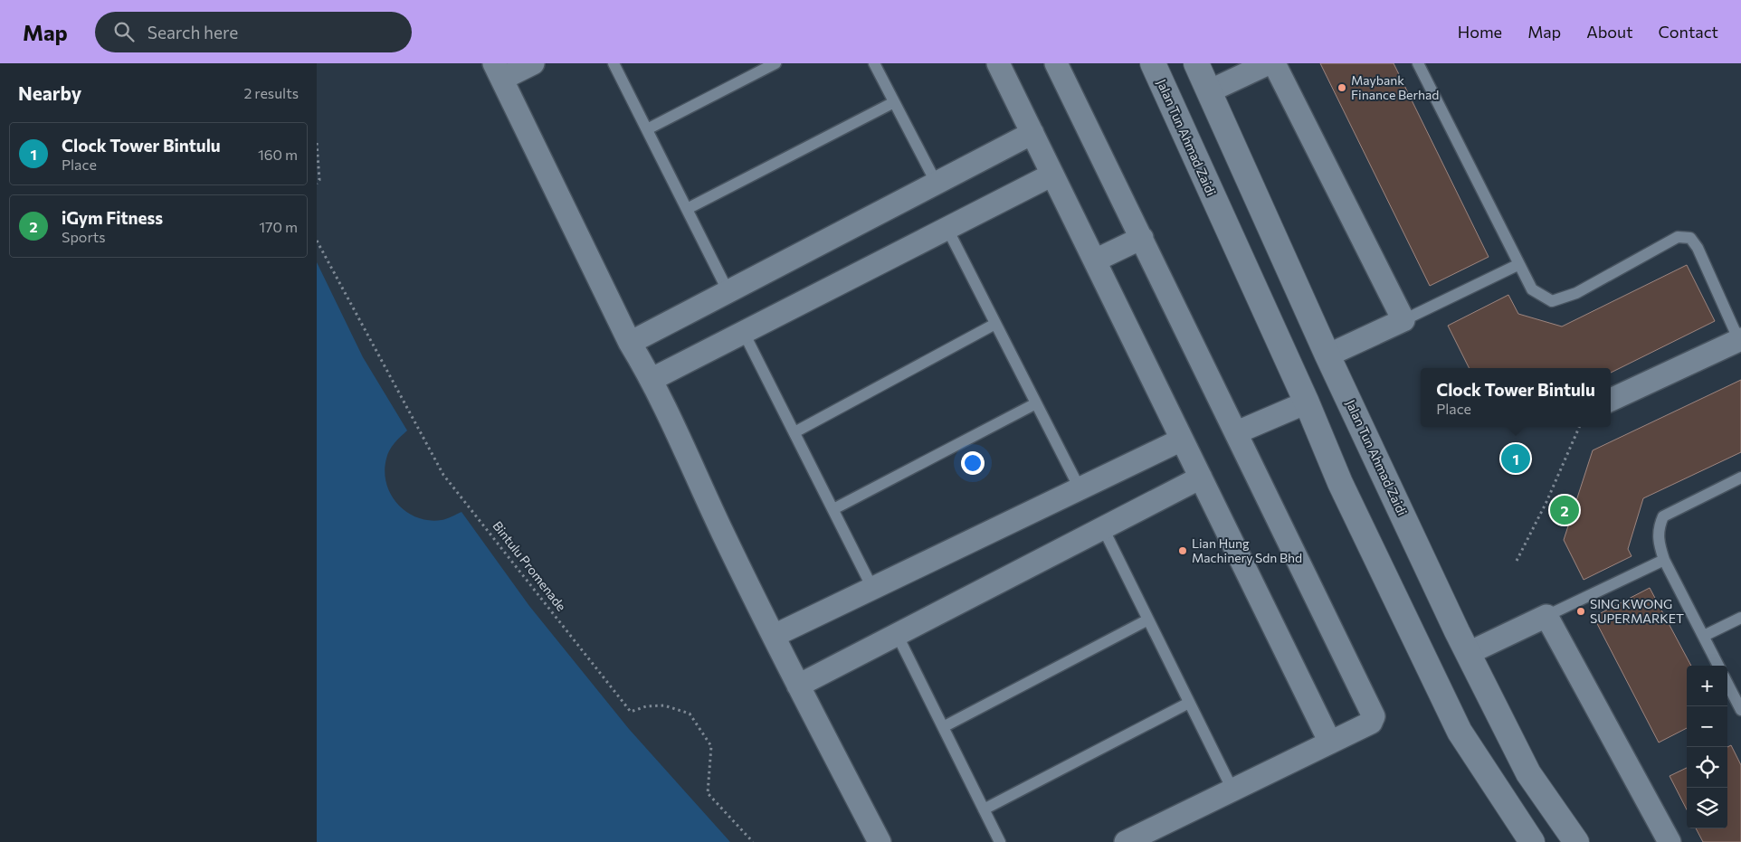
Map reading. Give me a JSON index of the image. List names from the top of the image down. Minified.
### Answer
{"streets":{"street":["Jalan Tun Ahmad Zaidi"],"path":["Bintulu Promenade"]},"places":["Maybank Finance Berhad","Lian Hung Machinery Sdn Bhd","SING KWONG SUPERMARKET"],"page":{"header":"Map","search":"Search here","nav":["Home","Map","About","Contact"],"heading":["Nearby","2 results"],"list":[{"mark":"1","name":"Clock Tower Bintulu","note":"Place","value":"160 m"},{"mark":"2","name":"iGym Fitness","note":"Sports","value":"170 m"}],"popup":["Clock Tower Bintulu","Place"],"pins":["1","2"],"map_buttons":["+","−"]}}
